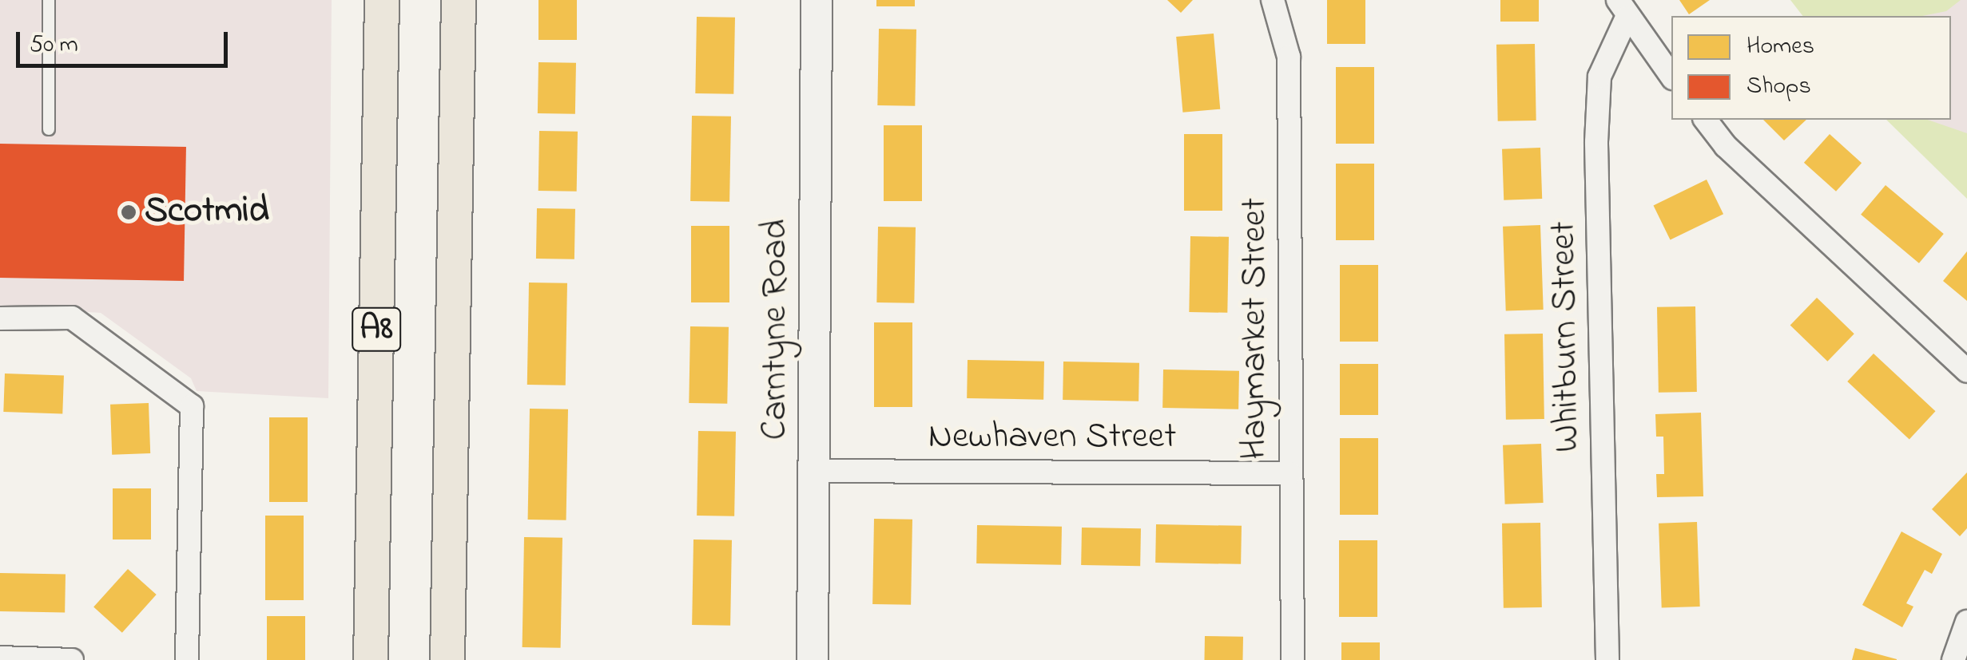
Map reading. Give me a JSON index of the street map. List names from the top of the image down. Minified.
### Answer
{"streets":{"main road":["A8"],"street":["Haymarket Street","Carntyne Road","Whitburn Street","Newhaven Street"]},"crossings":[["Haymarket Street","Newhaven Street"],["Carntyne Road","Newhaven Street"]],"places":["Scotmid"],"legend":["Homes","Shops"],"scale_bar":"50 m"}
